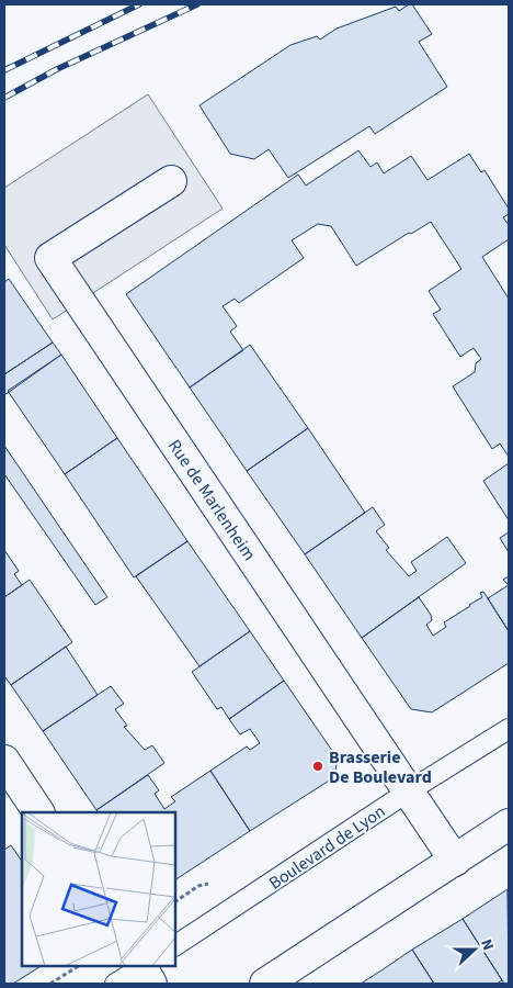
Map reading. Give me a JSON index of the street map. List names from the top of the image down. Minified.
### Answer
{"streets":{"street":["Rue de Marlenheim"],"lane":["Boulevard de Lyon"]},"crossings":[["Rue de Marlenheim","Boulevard de Lyon"]],"places":["Brasserie De Boulevard"],"north":"right"}
